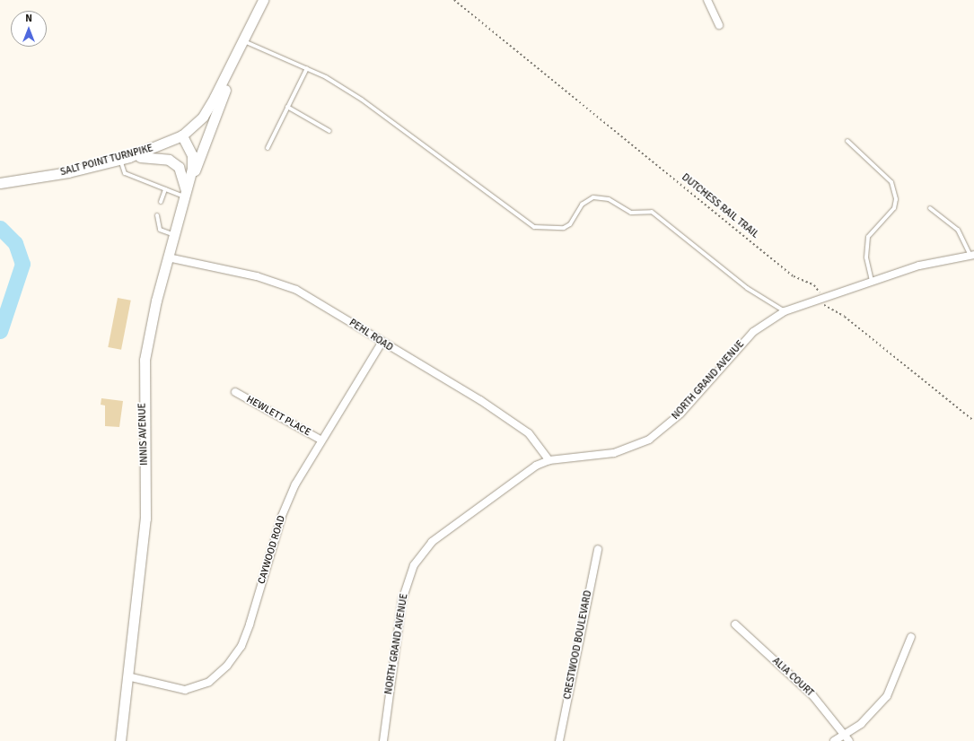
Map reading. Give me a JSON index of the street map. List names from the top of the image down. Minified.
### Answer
{"streets":{"main road":["SALT POINT TURNPIKE","INNIS AVENUE"],"street":["PEHL ROAD","NORTH GRAND AVENUE","HEWLETT PLACE","CAYWOOD ROAD","CRESTWOOD BOULEVARD","ALIA COURT"],"path":["DUTCHESS RAIL TRAIL"]},"crossings":[["SALT POINT TURNPIKE","INNIS AVENUE"],["DUTCHESS RAIL TRAIL","NORTH GRAND AVENUE"],["PEHL ROAD","NORTH GRAND AVENUE"],["PEHL ROAD","INNIS AVENUE"],["PEHL ROAD","CAYWOOD ROAD"],["HEWLETT PLACE","CAYWOOD ROAD"],["INNIS AVENUE","CAYWOOD ROAD"]],"north":"top"}
